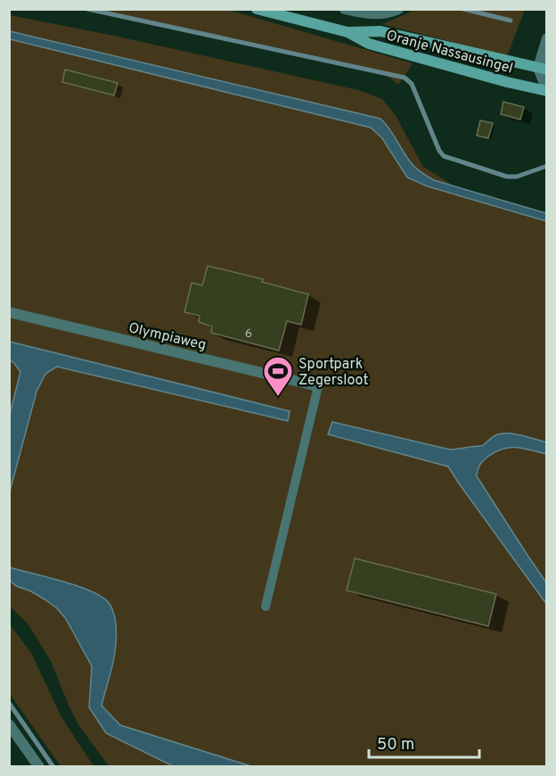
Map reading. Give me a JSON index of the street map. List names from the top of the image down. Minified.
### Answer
{"streets":{"main road":["Oranje Nassausingel"],"street":["Olympiaweg"]},"places":{"sports":["Sportpark Zegersloot"]},"house_numbers":["6"],"scale_bar":"50 m"}
